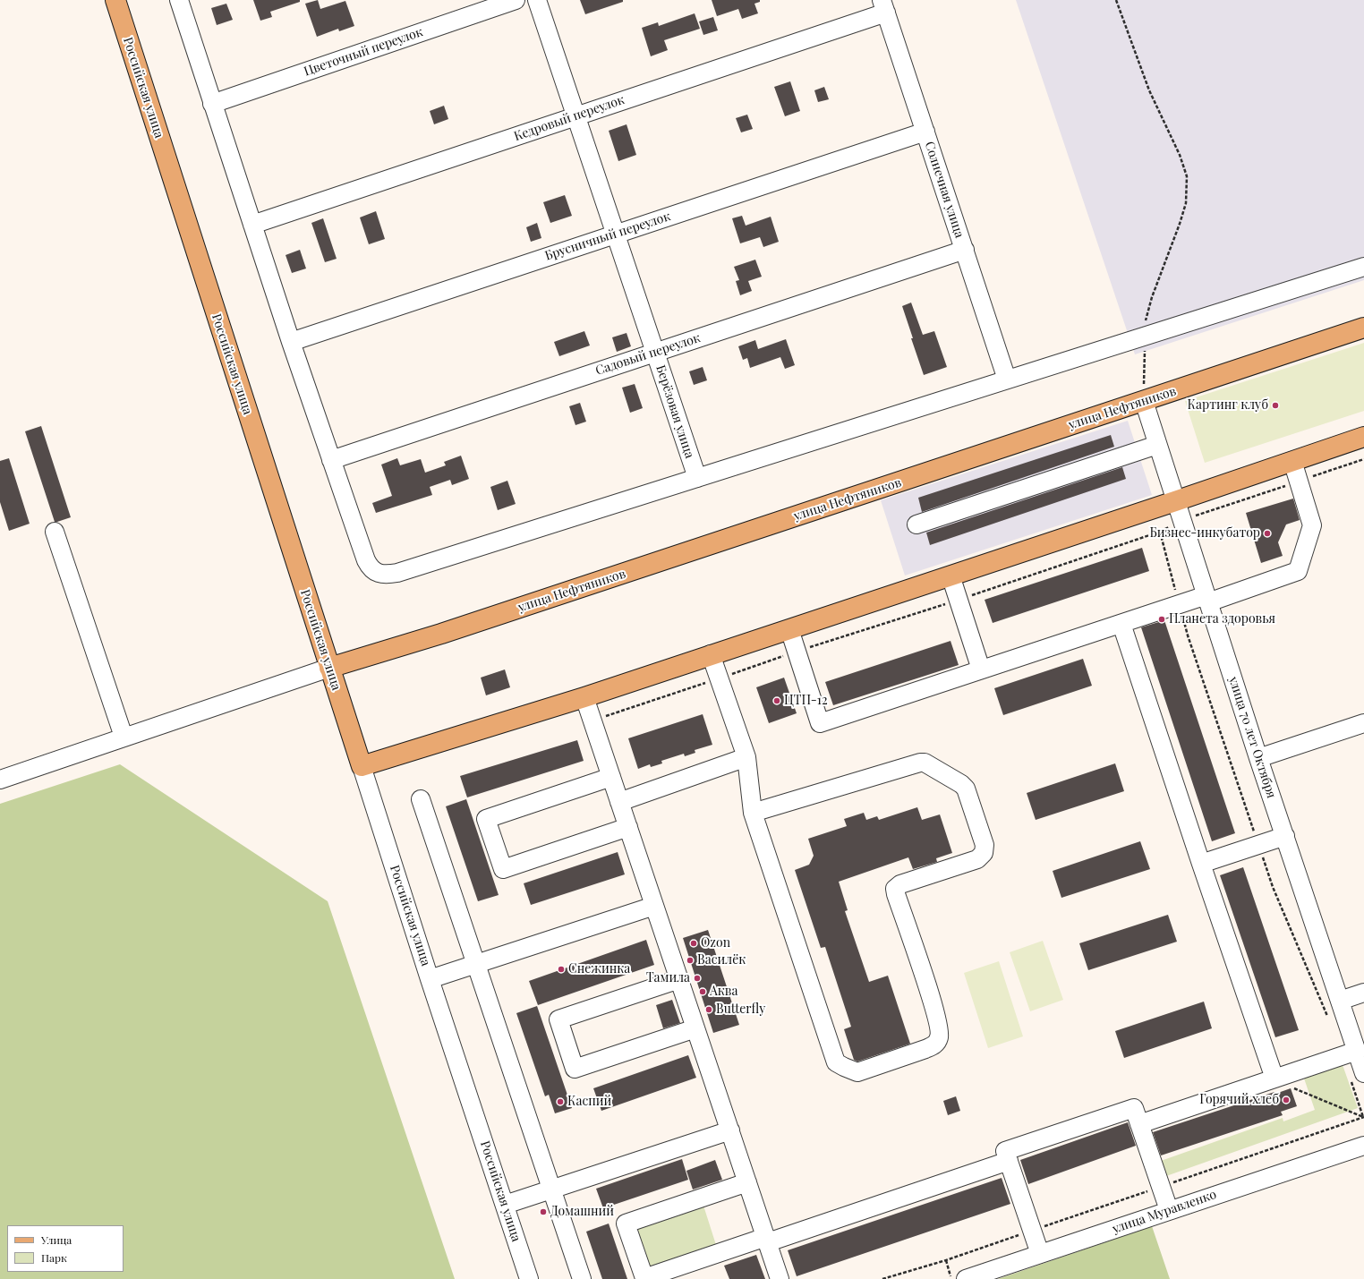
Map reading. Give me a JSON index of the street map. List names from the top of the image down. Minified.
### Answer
{"streets":{"main road":["Российская улица","улица Нефтяников"],"street":["Цветочный переулок","Кедровый переулок","Солнечная улица","Брусничный переулок","Садовый переулок","Берёзовая улица","улица 70 лет Октября","улица Муравленко"]},"crossings":[["Российская улица","улица Нефтяников"],["Кедровый переулок","Солнечная улица"],["Кедровый переулок","Берёзовая улица"],["Солнечная улица","Брусничный переулок"],["Солнечная улица","Садовый переулок"],["Брусничный переулок","Берёзовая улица"],["Садовый переулок","Берёзовая улица"],["улица Нефтяников","улица 70 лет Октября"]],"places":["Картинг клуб","Бизнес-инкубатор","Планета здоровья","ЦТП-12","Ozon","Василёк","Снежинка","Тамила","Аква","Butterfly","Горячий хлеб","Каспий","Домашний"],"legend":["Улица","Парк"]}
